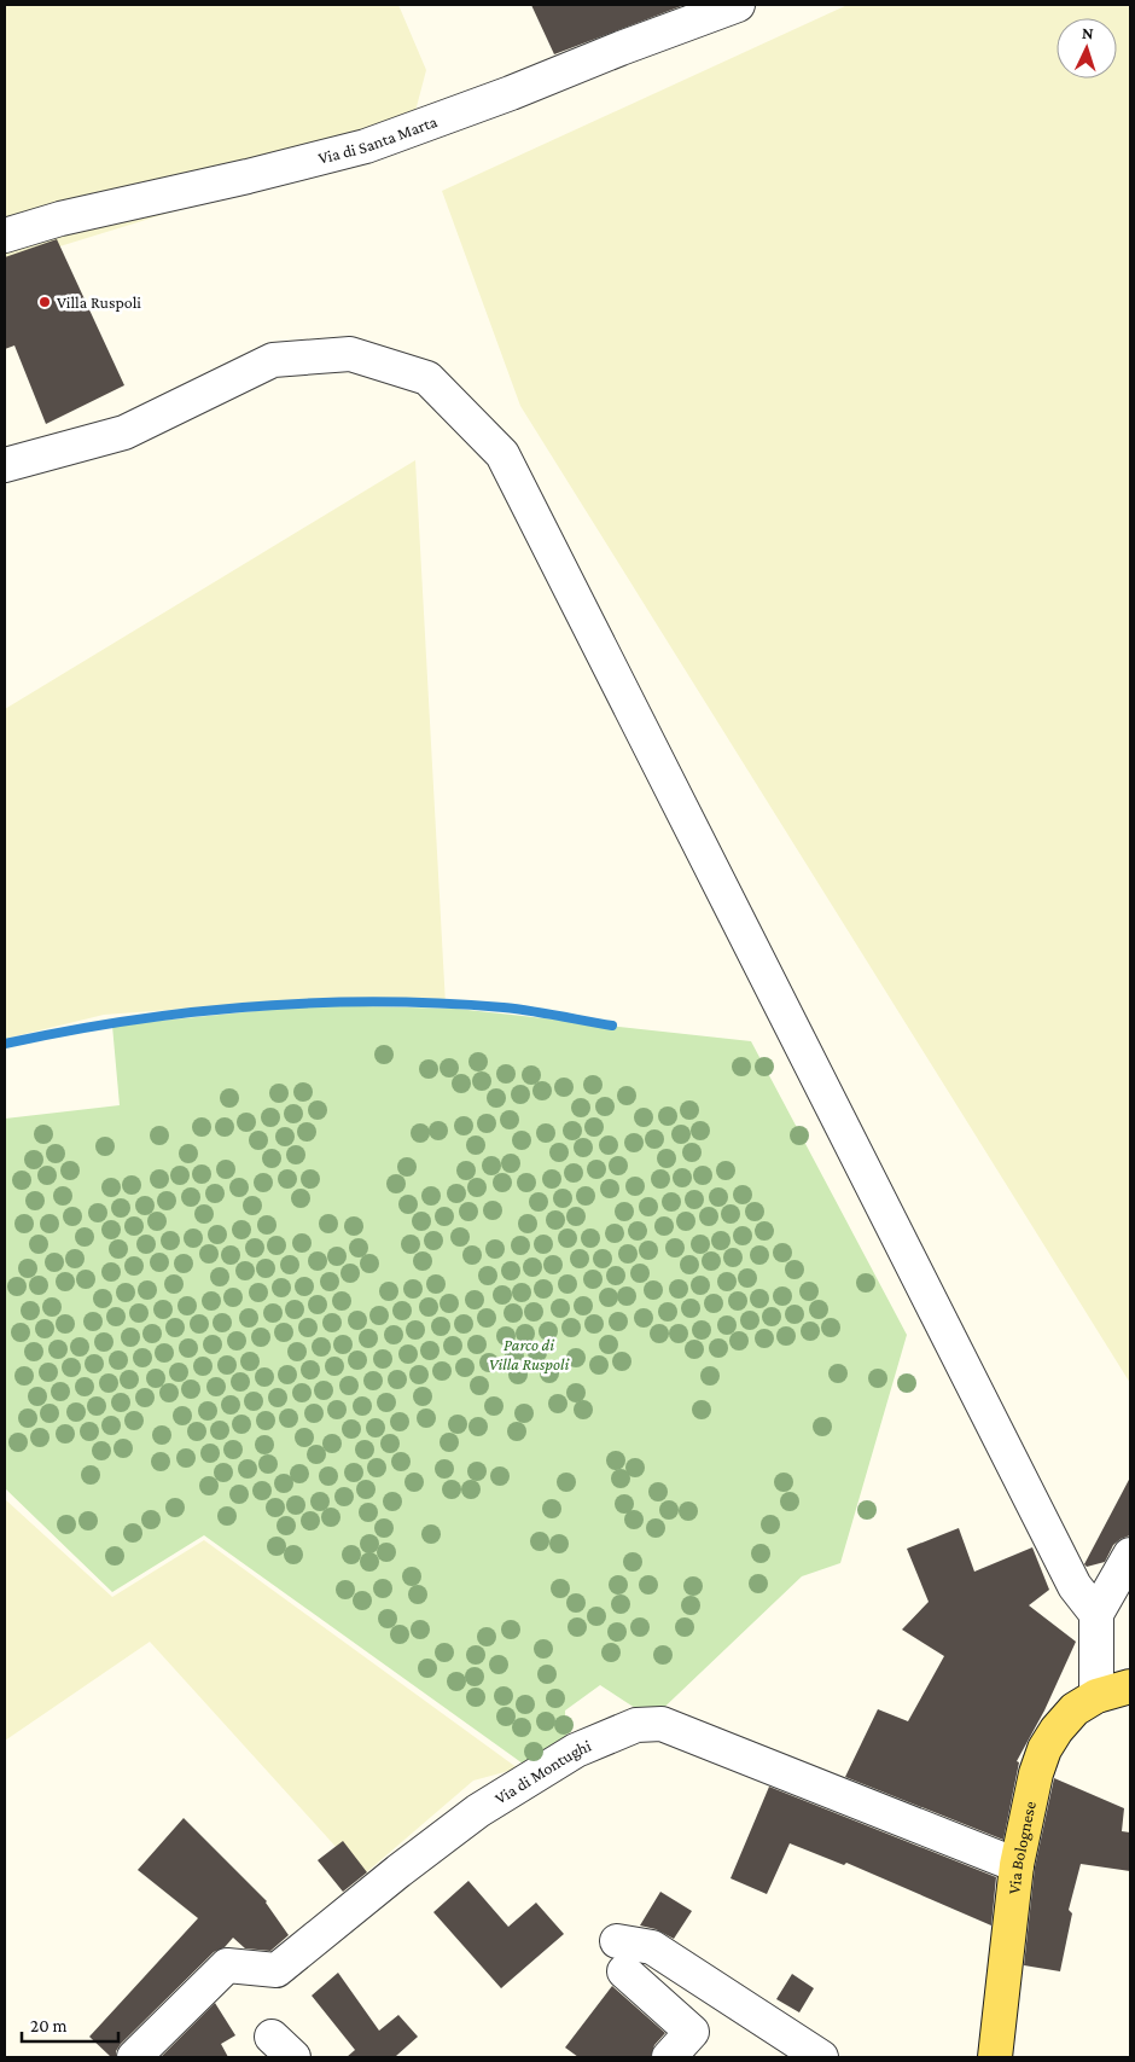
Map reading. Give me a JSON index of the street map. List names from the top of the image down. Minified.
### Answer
{"streets":{"main road":["Via Bolognese"],"street":["Via di Santa Marta","Via di Montughi"]},"crossings":[["Via di Montughi","Via Bolognese"]],"parks":["Parco di Villa Ruspoli"],"places":["Villa Ruspoli"],"scale_bar":"20 m","north":"top"}
